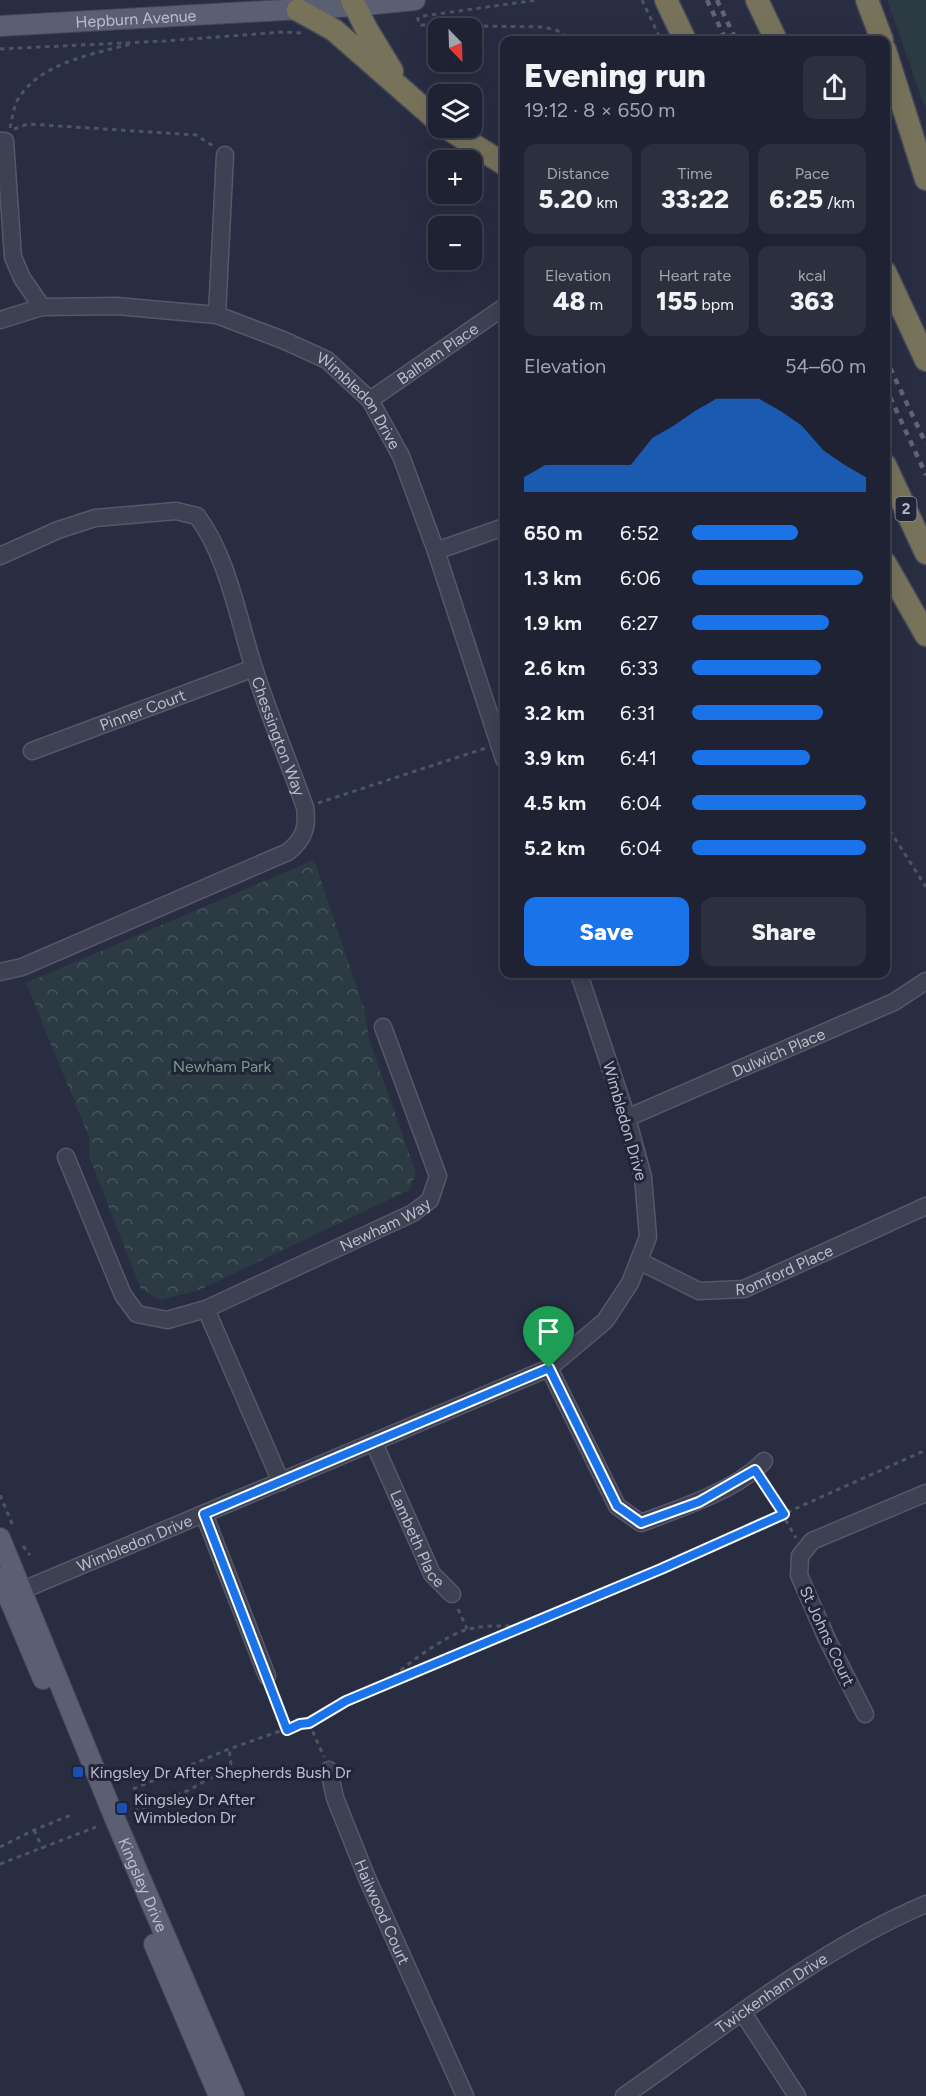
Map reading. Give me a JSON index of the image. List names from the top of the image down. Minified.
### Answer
{"streets":{"highway":["2"],"main road":["Hepburn Avenue","Kingsley Drive"],"street":["Balham Place","Wimbledon Drive","Pinner Court","Chessington Way","Dulwich Place","Newham Way","Romford Place","Lambeth Place","St Johns Court","Hailwood Court","Twickenham Drive"]},"crossings":[["Balham Place","Wimbledon Drive"],["Wimbledon Drive","Dulwich Place"],["Wimbledon Drive","Romford Place"],["Wimbledon Drive","Lambeth Place"],["Wimbledon Drive","Kingsley Drive"],["Pinner Court","Chessington Way"]],"parks":["Newham Park"],"places":{"transit":["Kingsley Dr After Shepherds Bush Dr","Kingsley Dr After Wimbledon Dr"]},"north":"bottom right","page":{"map_buttons":["+","−"],"heading":["Evening run","19:12 · 8 × 650 m"],"stats":[["Distance","5.20 km"],["Time","33:22"],["Pace","6:25 /km"],["Elevation","48 m"],["Heart rate","155 bpm"],["kcal","363"]],"chart":["Elevation","54–60 m"],"list":[{"name":"650 m","note":"6:52"},{"name":"1.3 km","note":"6:06"},{"name":"1.9 km","note":"6:27"},{"name":"2.6 km","note":"6:33"},{"name":"3.2 km","note":"6:31"},{"name":"3.9 km","note":"6:41"},{"name":"4.5 km","note":"6:04"},{"name":"5.2 km","note":"6:04"}],"buttons":["Save","Share"]}}
